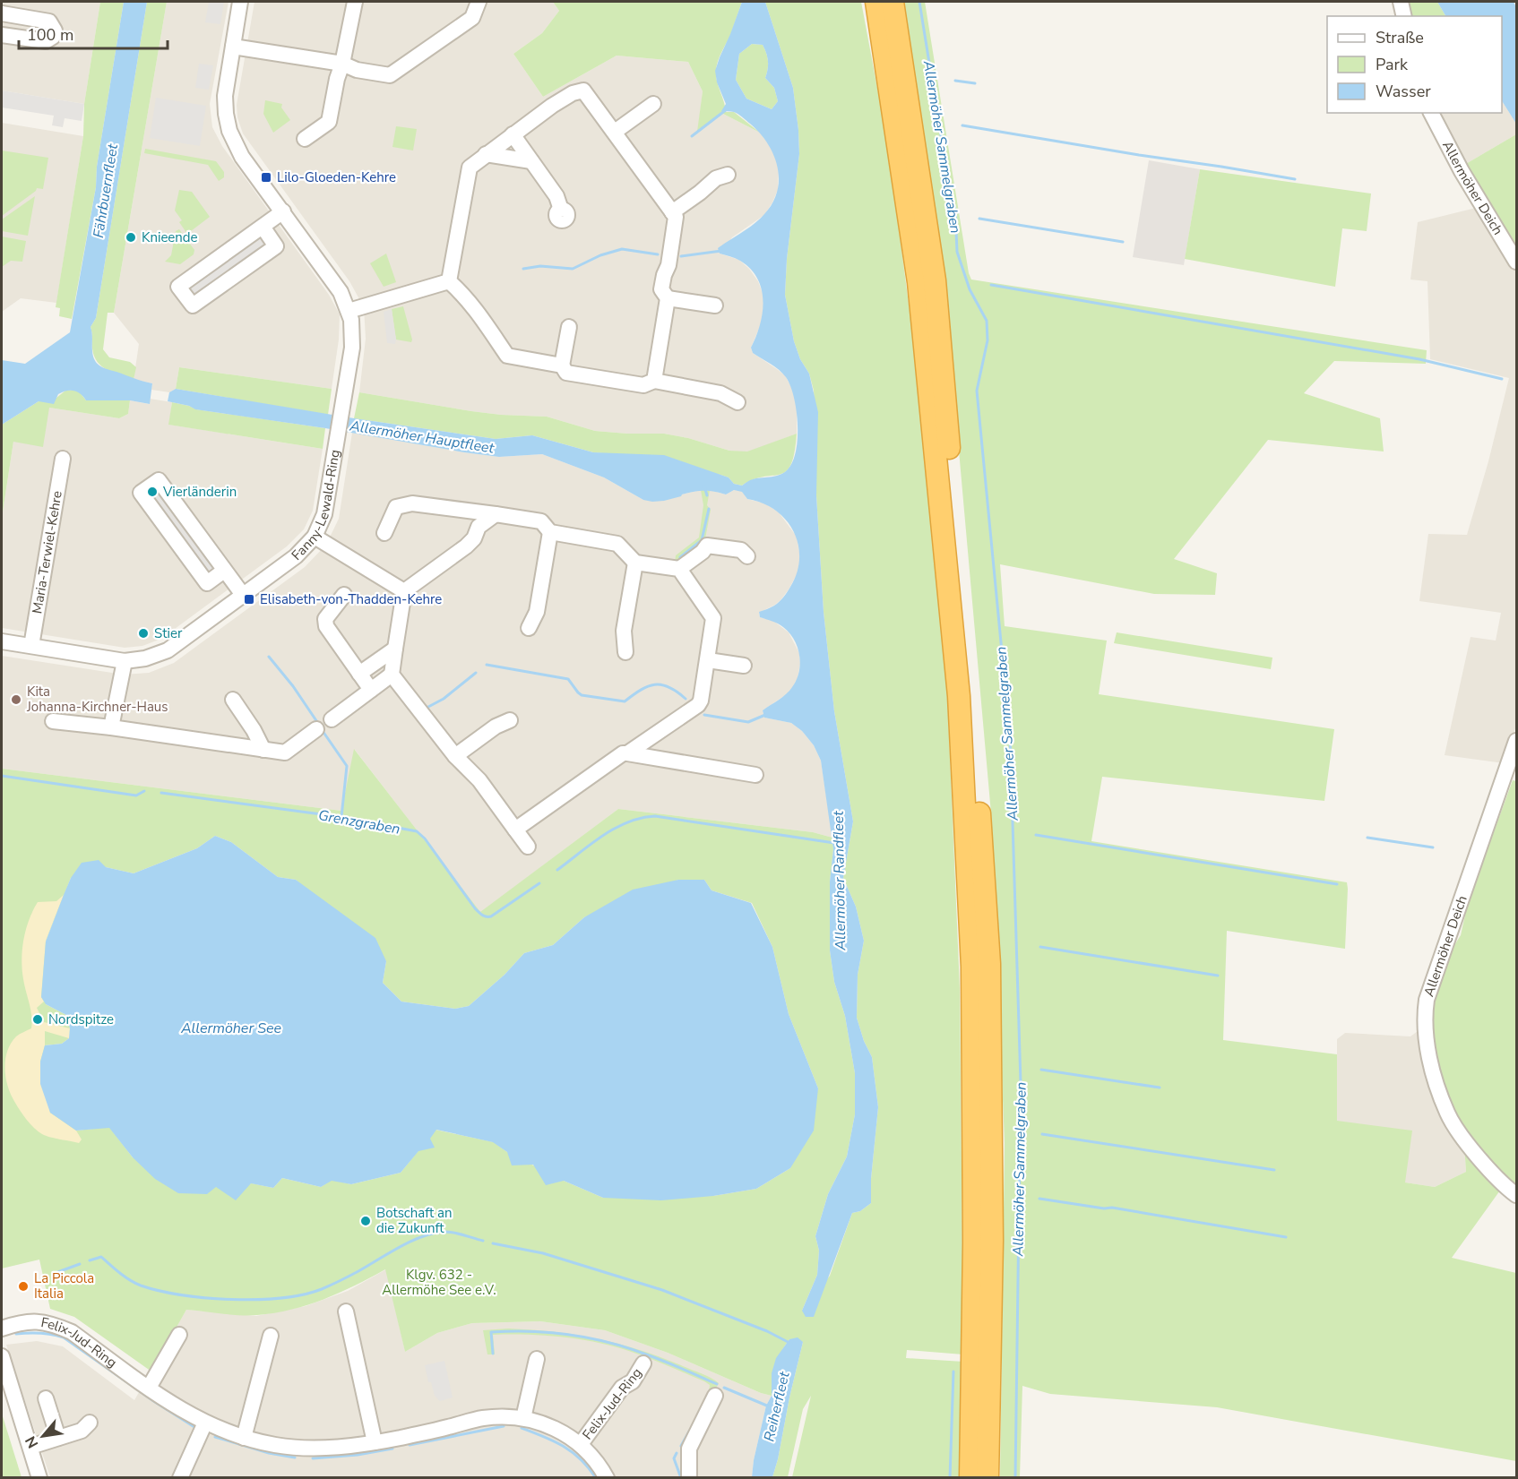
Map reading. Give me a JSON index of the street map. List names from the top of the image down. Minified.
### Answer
{"streets":{"street":["Allermöher Deich","Fanny-Lewald-Ring","Maria-Terwiel-Kehre","Felix-Jud-Ring"]},"crossings":[["Fanny-Lewald-Ring","Maria-Terwiel-Kehre"]],"water":["Allermöher Sammelgraben","Fährbuernfleet","Allermöher Hauptfleet","Grenzgraben","Allermöher Randfleet","Allermöher See","Reiherfleet"],"parks":["Klgv. 632 - Allermöhe See e.V."],"places":{"transit":["Lilo-Gloeden-Kehre","Elisabeth-von-Thadden-Kehre"],"other":["Knieende","Vierländerin","Stier","Kita Johanna-Kirchner-Haus","Nordspitze","Botschaft an die Zukunft","La Piccola Italia"]},"legend":["Straße","Park","Wasser"],"scale_bar":"100 m","north":"bottom left"}
